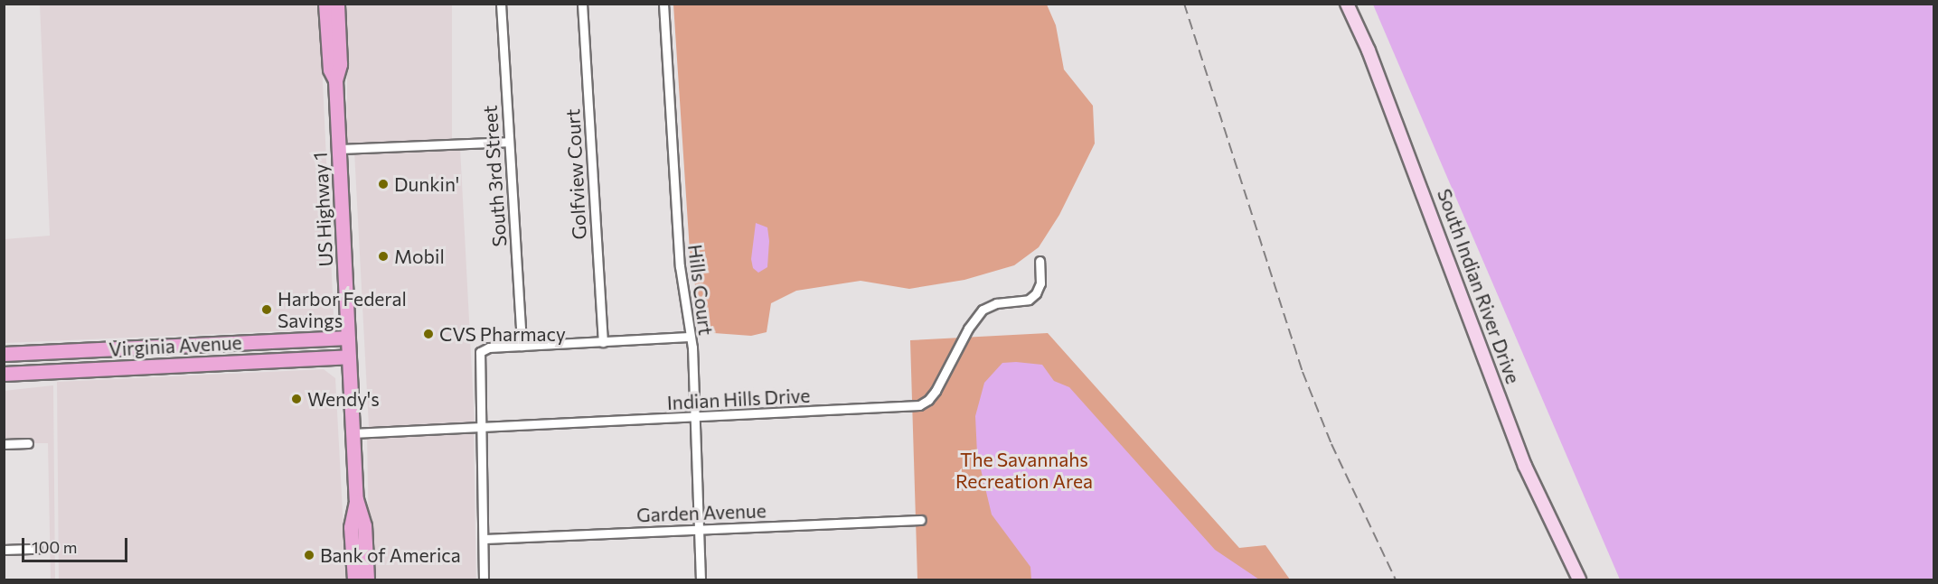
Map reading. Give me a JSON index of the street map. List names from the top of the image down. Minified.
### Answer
{"streets":{"main road":["US Highway 1","South Indian River Drive","Virginia Avenue"],"street":["Golfview Court","South 3rd Street","Hills Court","Indian Hills Drive","Garden Avenue"]},"crossings":[["US Highway 1","Virginia Avenue"],["US Highway 1","Indian Hills Drive"],["Hills Court","Indian Hills Drive"],["Hills Court","Garden Avenue"]],"parks":["The Savannahs Recreation Area"],"places":["Dunkin'","Mobil","Harbor Federal Savings","CVS Pharmacy","Wendy's","Bank of America"],"scale_bar":"100 m"}
